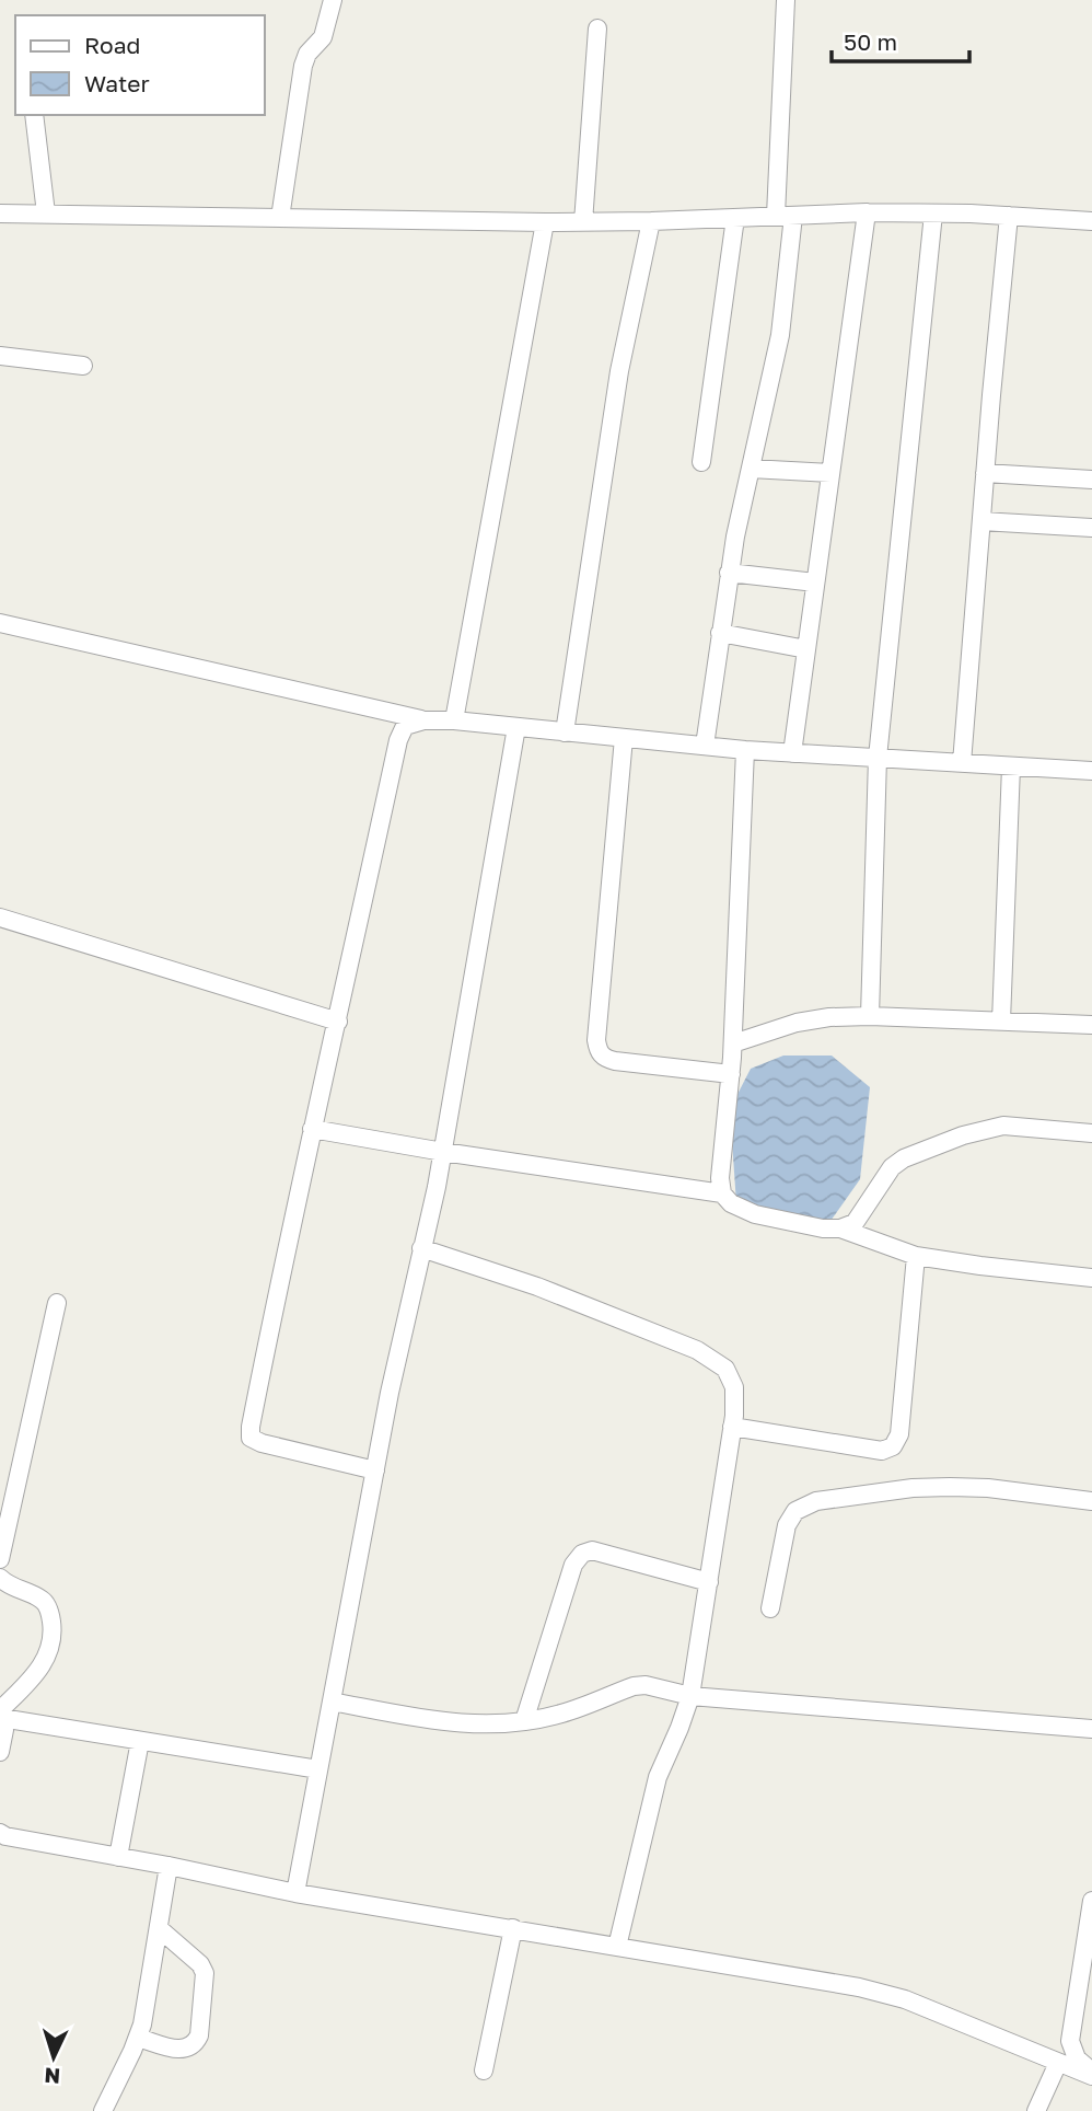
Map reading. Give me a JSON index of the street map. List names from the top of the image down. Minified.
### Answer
{"legend":["Road","Water"],"scale_bar":"50 m","north":"bottom"}
